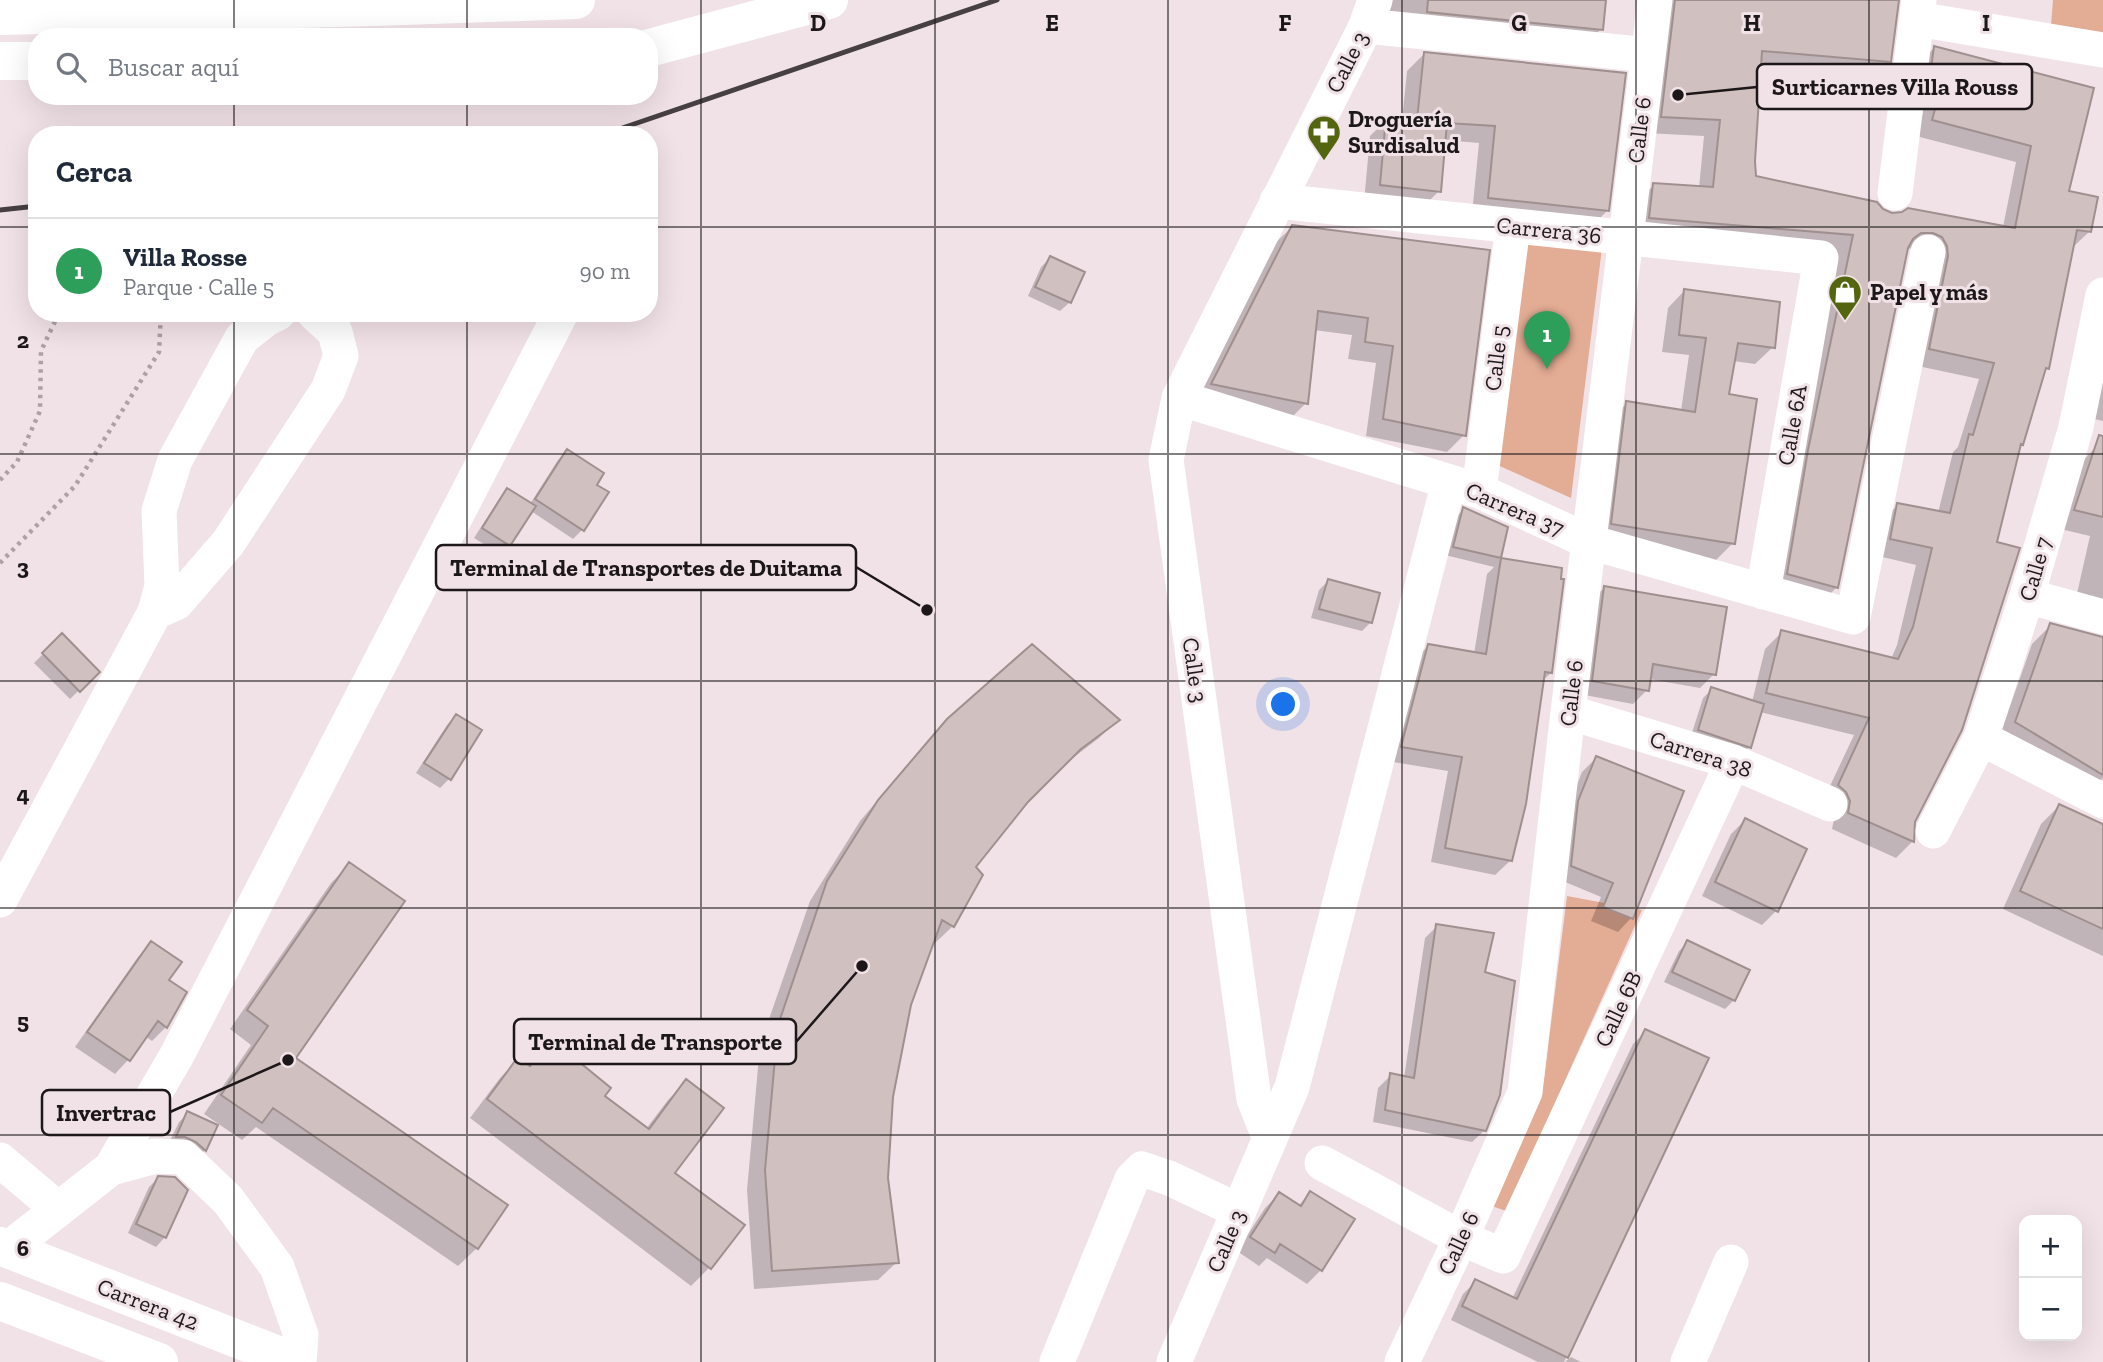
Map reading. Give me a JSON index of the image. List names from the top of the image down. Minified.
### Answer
{"streets":{"highway":["Carrera 42"],"street":["Calle 3","Calle 6","Carrera 36","Calle 5","Calle 6A","Carrera 37","Calle 7","Carrera 38","Calle 6B"]},"crossings":[["Calle 3","Carrera 36"],["Calle 3","Calle 5"],["Calle 3","Carrera 37"],["Calle 6","Carrera 36"],["Calle 6","Carrera 37"],["Calle 6","Carrera 38"],["Calle 6","Calle 6B"],["Carrera 36","Calle 5"],["Carrera 36","Calle 6A"],["Calle 5","Carrera 37"],["Calle 6A","Carrera 37"],["Carrera 38","Calle 6B"]],"places":{"other":["Surticarnes Villa Rouss","Terminal de Transportes de Duitama","Terminal de Transporte","Invertrac"],"pharmacy":["Droguería Surdisalud"],"shop":["Papel y más"]},"page":{"search":"Buscar aquí","heading":"Cerca","list":[{"mark":"1","name":"Villa Rosse","note":"Parque · Calle 5","value":"90 m"}],"pins":"1","map_buttons":["+","−"]},"grid":{"columns":["D","E","F","G","H","I"],"rows":["2","3","4","5","6"]}}
